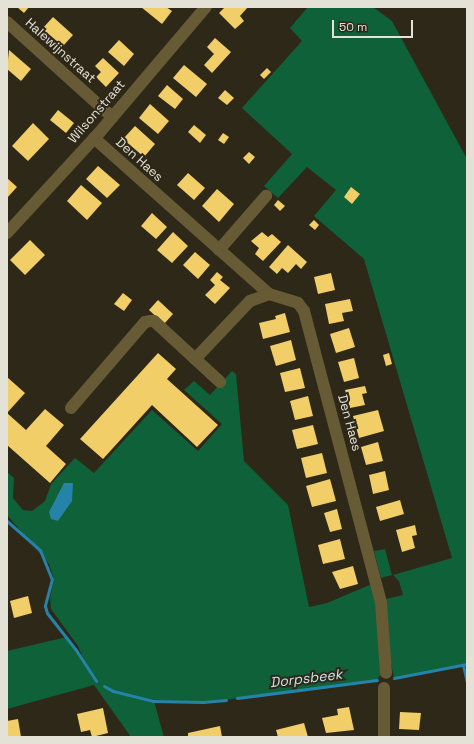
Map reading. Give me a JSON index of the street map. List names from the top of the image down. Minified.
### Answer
{"streets":{"street":["Halewijnstraat","Wilsonstraat","Den Haes"]},"crossings":[["Halewijnstraat","Wilsonstraat"],["Wilsonstraat","Den Haes"]],"water":["Dorpsbeek"],"scale_bar":"50 m"}
